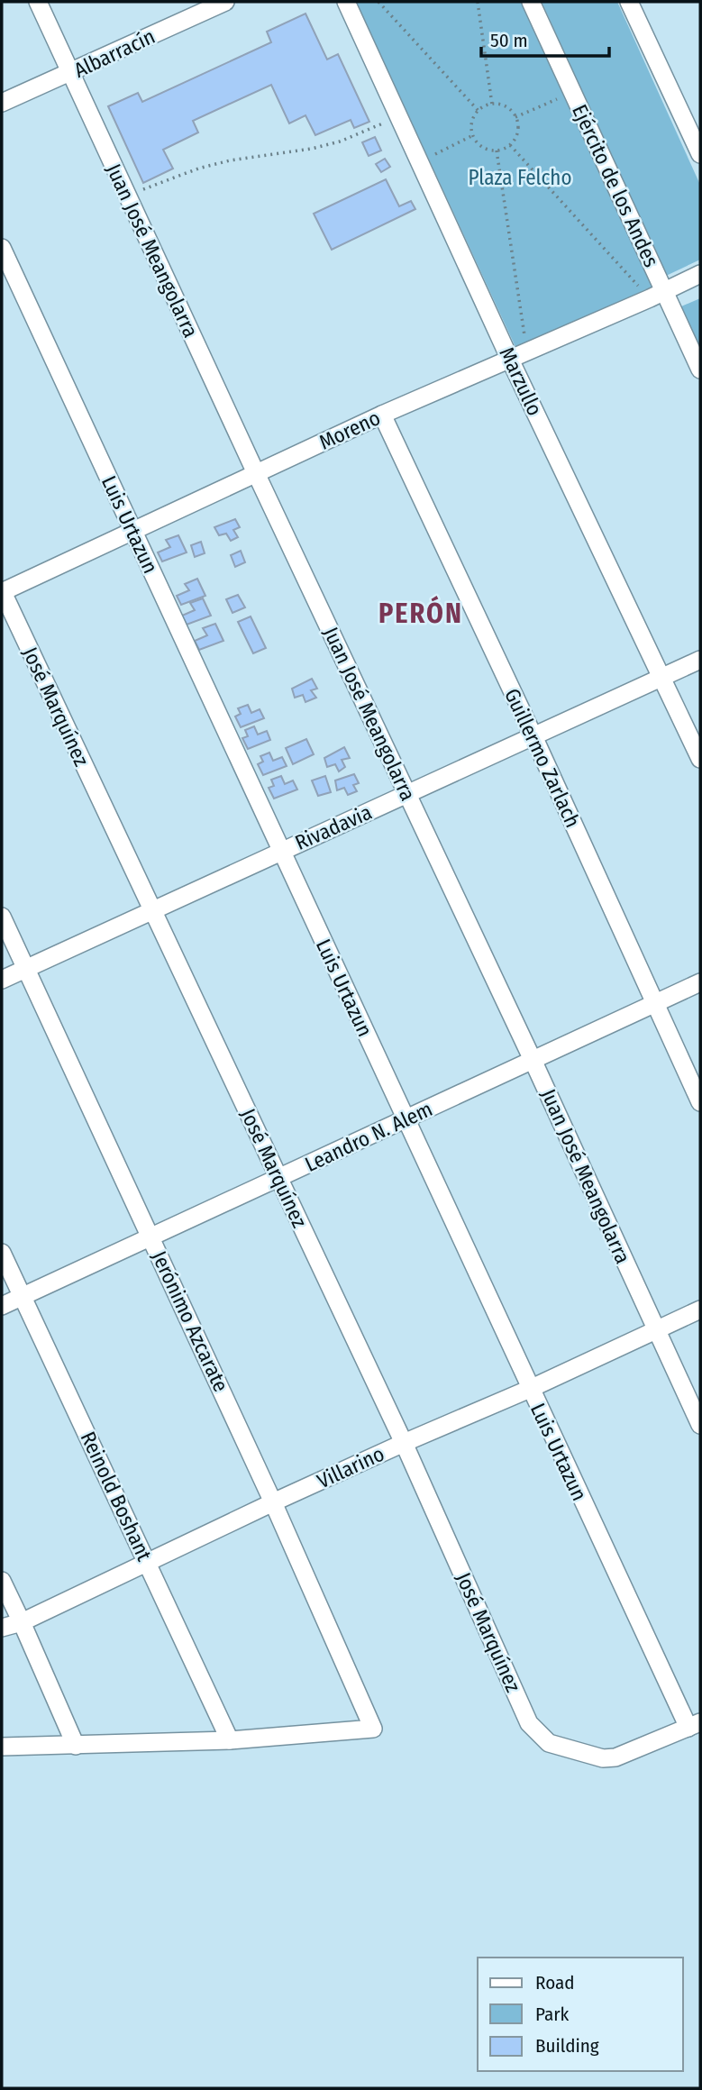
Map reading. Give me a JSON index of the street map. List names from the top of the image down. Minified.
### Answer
{"streets":{"street":["Albarracín","Ejército de los Andes","Juan José Meangolarra","Marzullo","Moreno","Luis Urtazun","José Marquínez","Guillermo Zarlach","Rivadavia","Leandro N. Alem","Jerónimo Azcarate","Villarino","Reinold Boshant"]},"crossings":[["Albarracín","Juan José Meangolarra"],["Ejército de los Andes","Moreno"],["Juan José Meangolarra","Moreno"],["Juan José Meangolarra","Rivadavia"],["Juan José Meangolarra","Leandro N. Alem"],["Juan José Meangolarra","Villarino"],["Marzullo","Moreno"],["Marzullo","Rivadavia"],["Moreno","Luis Urtazun"],["Moreno","José Marquínez"],["Moreno","Guillermo Zarlach"],["Luis Urtazun","José Marquínez"],["Luis Urtazun","Rivadavia"],["Luis Urtazun","Leandro N. Alem"],["Luis Urtazun","Villarino"],["José Marquínez","Rivadavia"],["José Marquínez","Leandro N. Alem"],["José Marquínez","Villarino"],["Guillermo Zarlach","Rivadavia"],["Guillermo Zarlach","Leandro N. Alem"],["Rivadavia","Jerónimo Azcarate"],["Leandro N. Alem","Jerónimo Azcarate"],["Leandro N. Alem","Reinold Boshant"],["Jerónimo Azcarate","Villarino"],["Jerónimo Azcarate","Reinold Boshant"],["Villarino","Reinold Boshant"]],"districts":["PERÓN"],"parks":["Plaza Felcho"],"legend":["Road","Park","Building"],"scale_bar":"50 m"}
